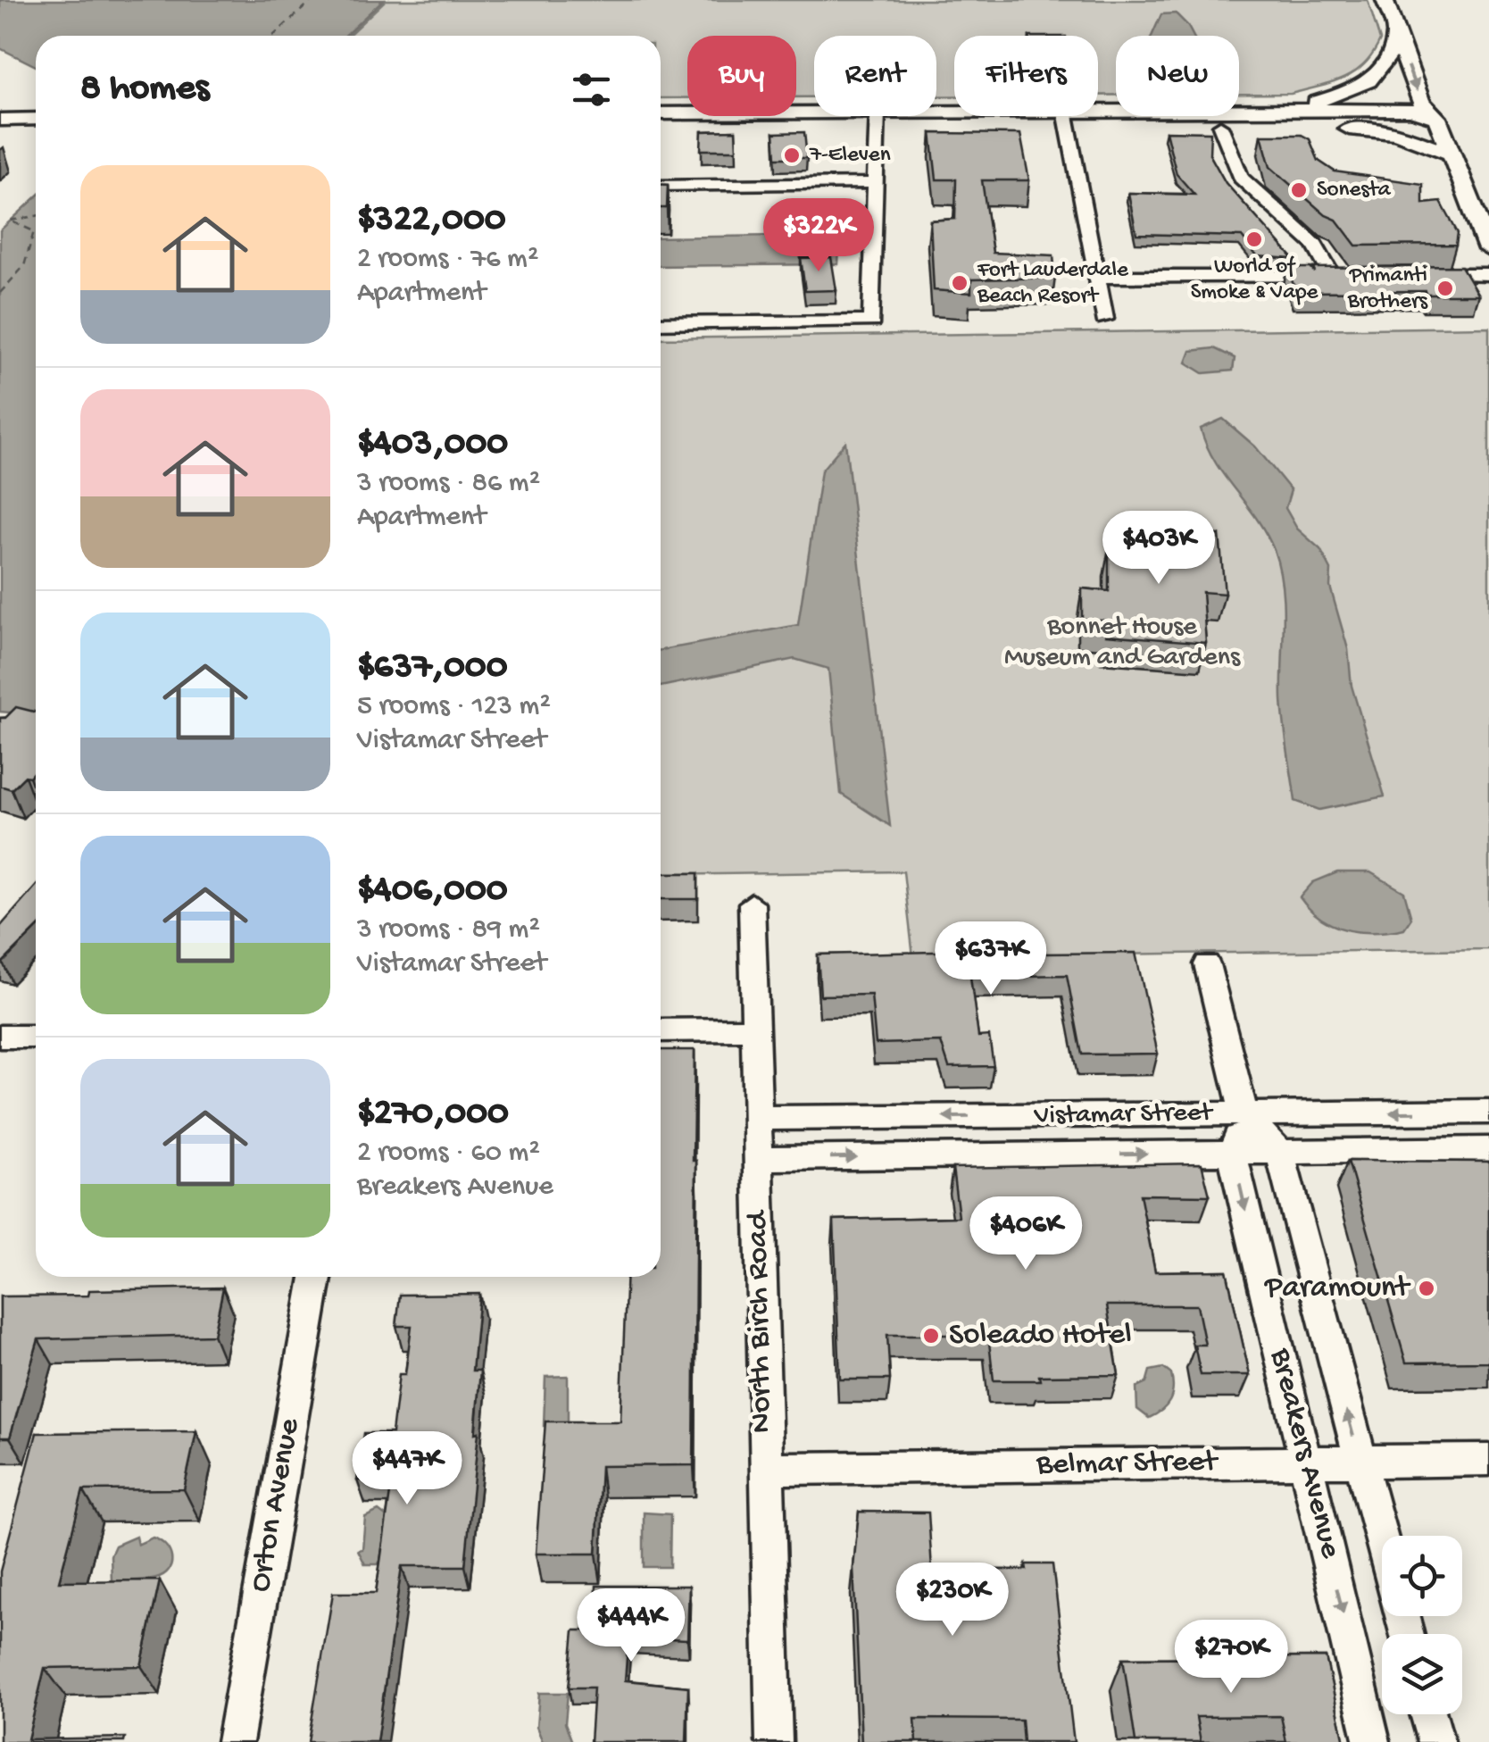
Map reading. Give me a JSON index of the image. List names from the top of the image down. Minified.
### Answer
{"streets":{"street":["Vistamar Street","North Birch Road","Breakers Avenue","Belmar Street","Orton Avenue"]},"crossings":[["Vistamar Street","North Birch Road"],["Vistamar Street","Breakers Avenue"],["North Birch Road","Belmar Street"],["Breakers Avenue","Belmar Street"]],"parks":["Bonnet House Museum and Gardens"],"places":["7-Eleven","Sonesta","World of Smoke & Vape","Fort Lauderdale Beach Resort","Primanti Brothers","Paramount","Soleado Hotel"],"page":{"chip":["Buy","Rent","Filters","New"],"heading":"8 homes","list":[{"name":"$322,000","note":"2 rooms · 76 m² · Apartment"},{"name":"$403,000","note":"3 rooms · 86 m² · Apartment"},{"name":"$637,000","note":"5 rooms · 123 m² · Vistamar Street"},{"name":"$406,000","note":"3 rooms · 89 m² · Vistamar Street"},{"name":"$270,000","note":"2 rooms · 60 m² · Breakers Avenue"}],"price":["$322K","$403K","$637K","$406K","$447K","$230K","$444K","$270K"]}}
